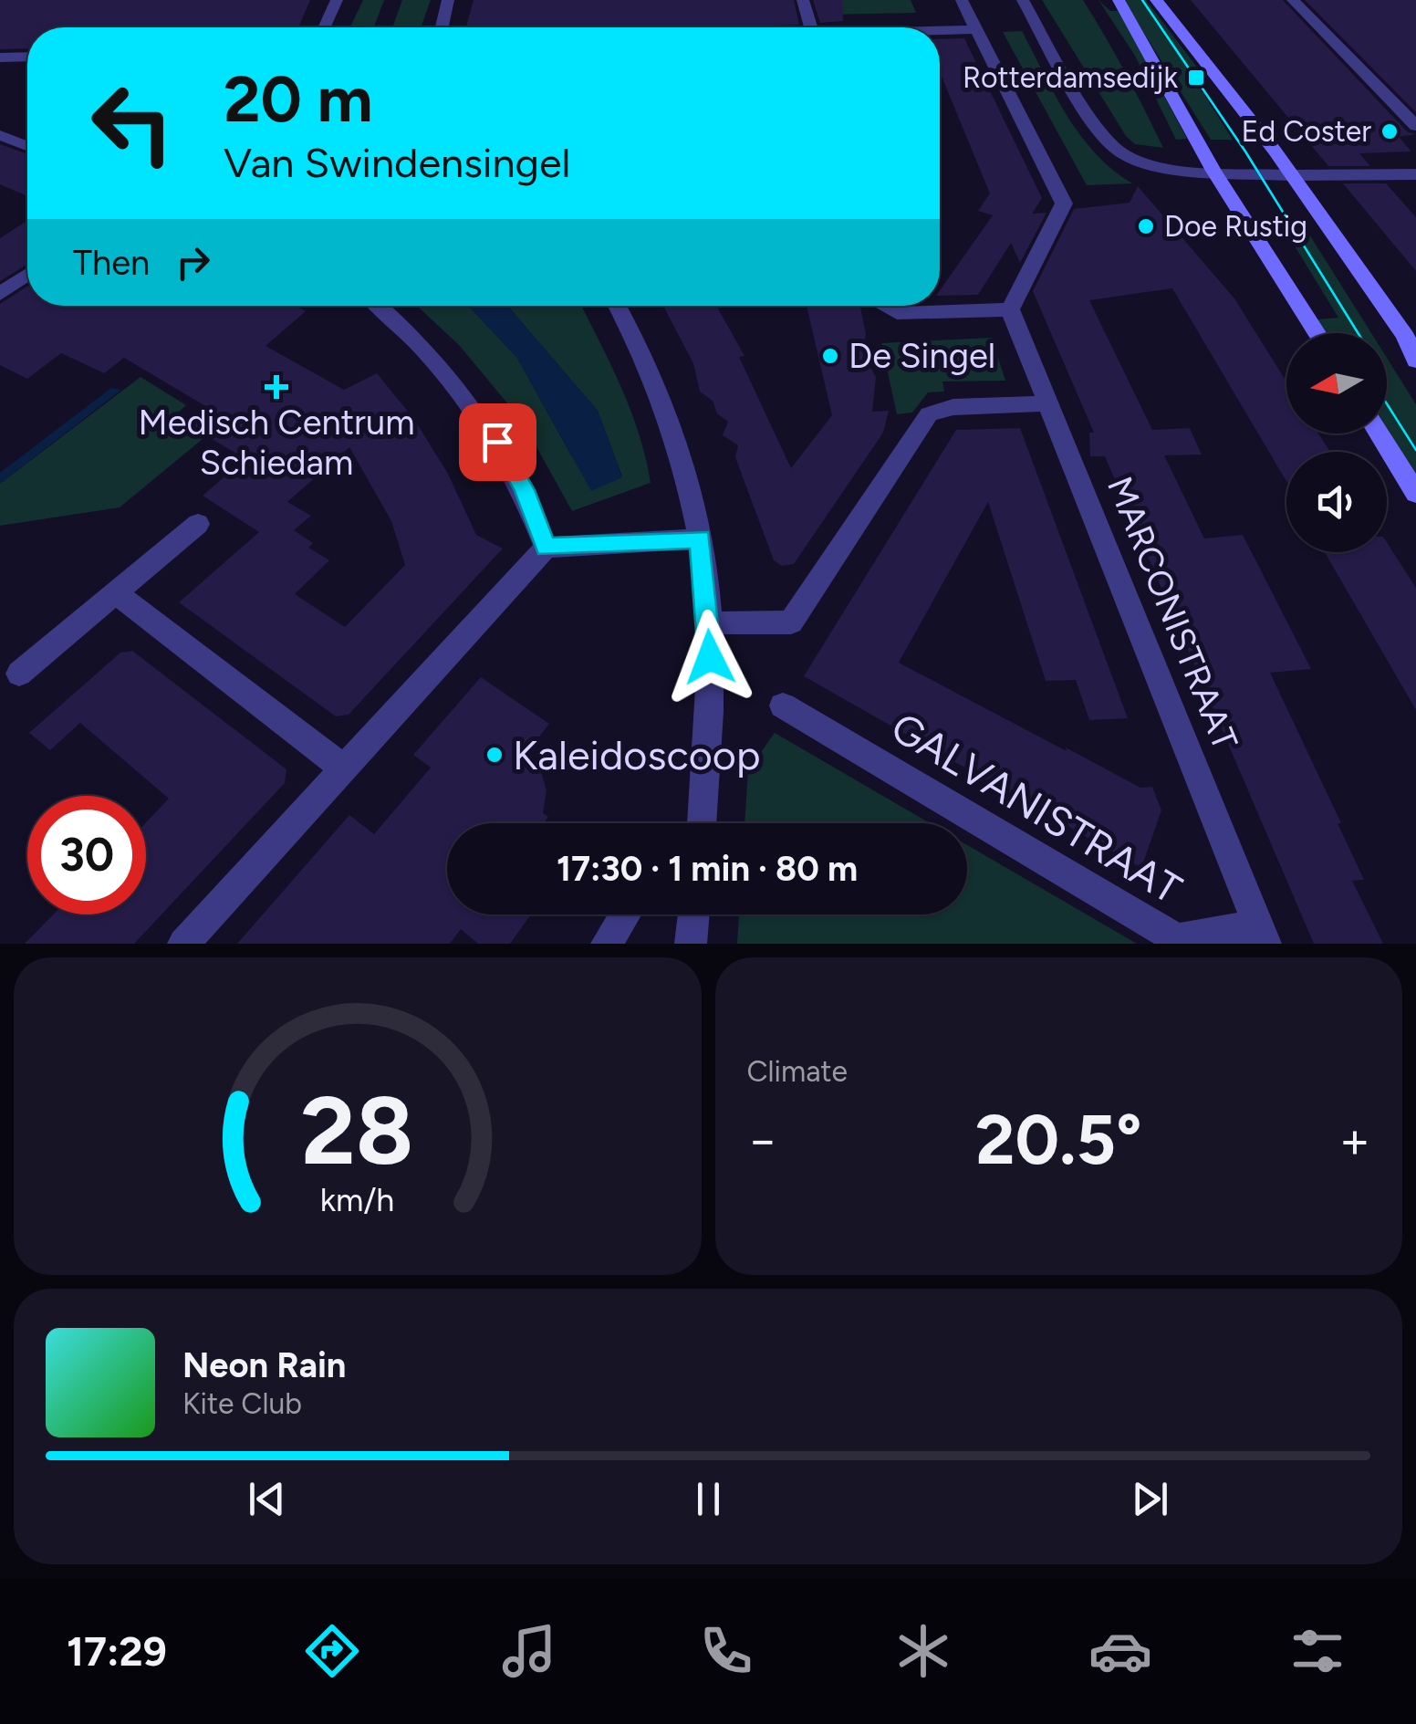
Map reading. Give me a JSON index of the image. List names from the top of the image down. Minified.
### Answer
{"streets":{"street":["MARCONISTRAAT","GALVANISTRAAT"]},"crossings":[["MARCONISTRAAT","GALVANISTRAAT"]],"places":{"transit":["Rotterdamsedijk"],"other":["Ed Coster","Doe Rustig","De Singel","Kaleidoscoop"],"health":["Medisch Centrum Schiedam"]},"north":"left","page":{"turn":["20 m","Van Swindensingel"],"then":"Then","limit":"30","trip":"17:30 · 1 min · 80 m","tile":"Climate","heat":["−","20.5°","+"],"song":["Neon Rain","Kite Club"],"tabs":"17:29","gauge":["28","km/h"]}}
